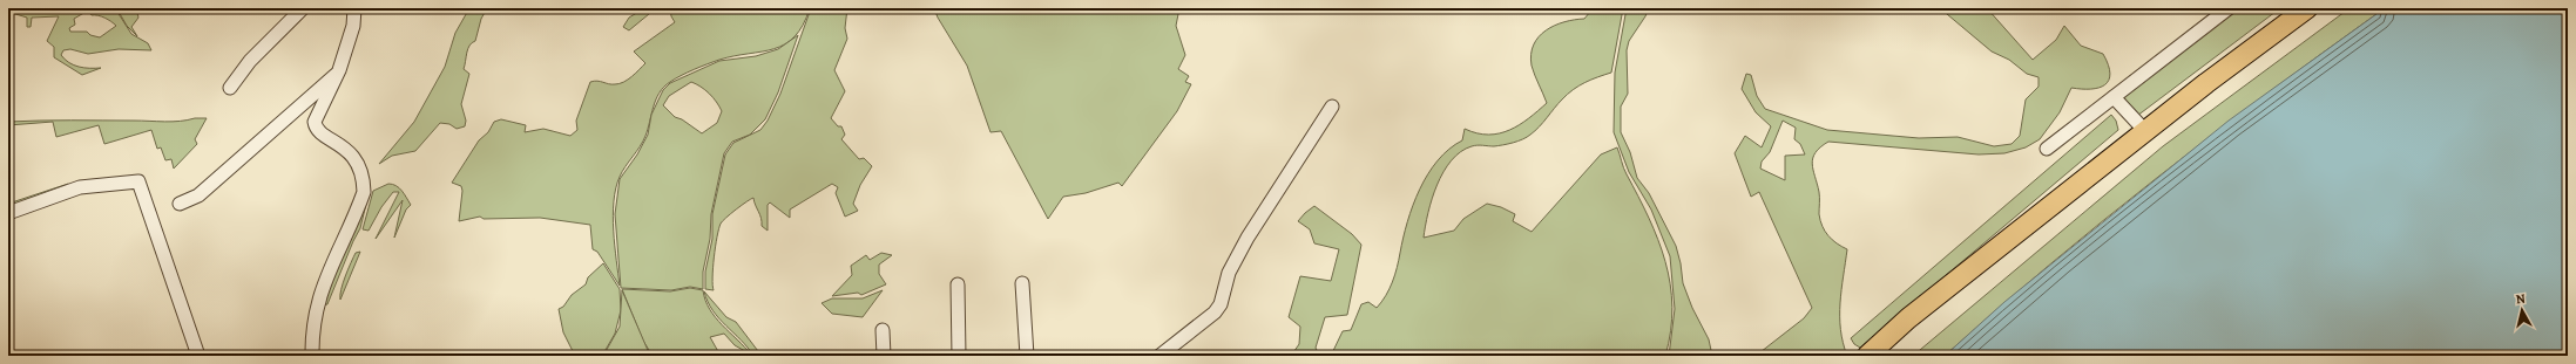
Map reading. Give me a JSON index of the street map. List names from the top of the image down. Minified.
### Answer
{"north":"top"}
